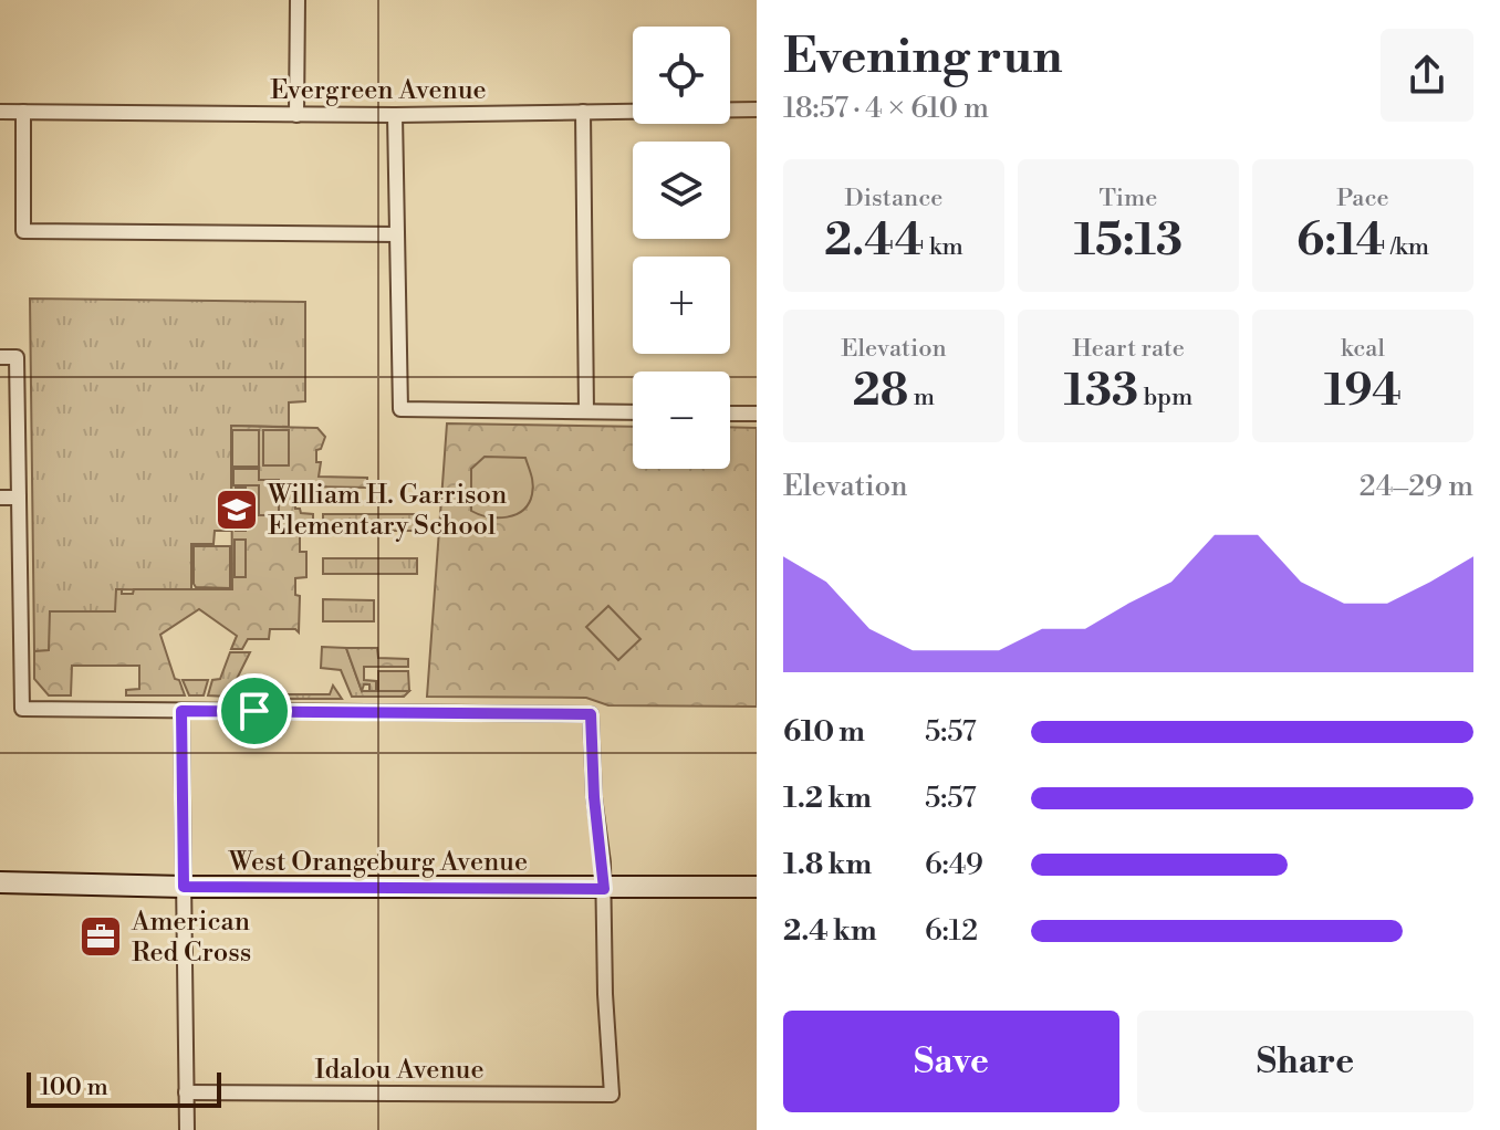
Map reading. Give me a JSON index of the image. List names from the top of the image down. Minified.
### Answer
{"streets":{"street":["Evergreen Avenue","West Orangeburg Avenue","Idalou Avenue"]},"crossings":[["West Orangeburg Avenue","Idalou Avenue"]],"places":{"school or university":["William H. Garrison Elementary School"],"office":["American Red Cross"]},"scale_bar":"100 m","page":{"heading":["Evening run","18:57 · 4 × 610 m"],"map_buttons":["+","−"],"stats":[["Distance","2.44 km"],["Time","15:13"],["Pace","6:14 /km"],["Elevation","28 m"],["Heart rate","133 bpm"],["kcal","194"]],"chart":["Elevation","24–29 m"],"list":[{"name":"610 m","note":"5:57"},{"name":"1.2 km","note":"5:57"},{"name":"1.8 km","note":"6:49"},{"name":"2.4 km","note":"6:12"}],"buttons":["Save","Share"],"scale":"100 m"}}
